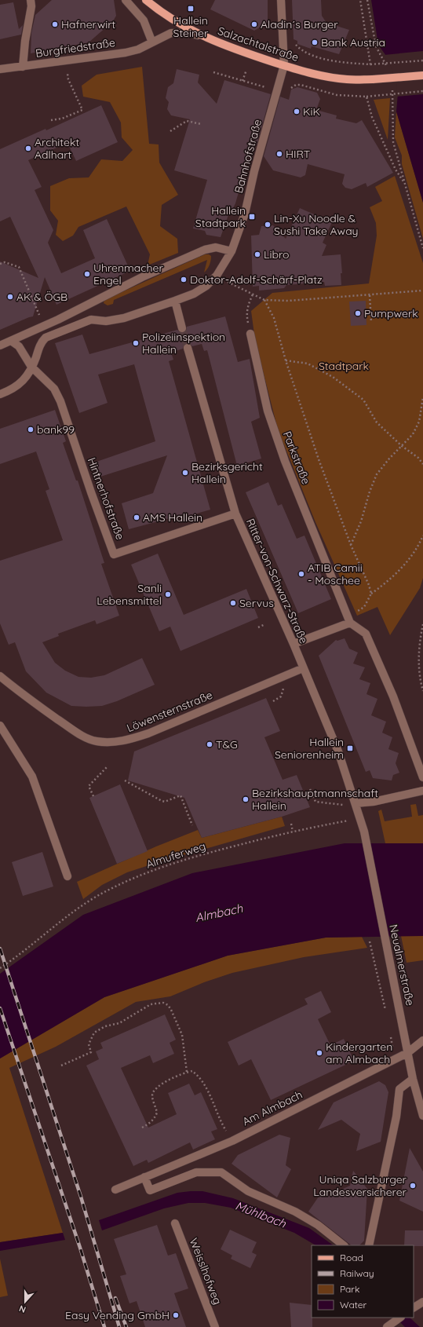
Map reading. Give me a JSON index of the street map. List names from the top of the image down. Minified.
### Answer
{"streets":{"main road":["Salzachtalstraße"],"street":["Burgfriedstraße","Bahnhofstraße","Parkstraße","Hintnerhofstraße","Ritter-von-Schwarz-Straße","Löwensternstraße","Neualmerstraße","Am Almbach","Weisslhofweg"],"path":["Almuferweg"]},"crossings":[["Salzachtalstraße","Burgfriedstraße"],["Salzachtalstraße","Bahnhofstraße"],["Bahnhofstraße","Hintnerhofstraße"],["Hintnerhofstraße","Ritter-von-Schwarz-Straße"],["Ritter-von-Schwarz-Straße","Löwensternstraße"],["Ritter-von-Schwarz-Straße","Almuferweg"],["Ritter-von-Schwarz-Straße","Neualmerstraße"],["Almuferweg","Neualmerstraße"],["Neualmerstraße","Am Almbach"]],"water":["Almbach","Mühlbach"],"parks":["Stadtpark"],"places":{"transit":["Hallein Steiner","Hallein Stadtpark","Hallein Seniorenheim"],"other":["Hafnerwirt","Aladin´s Burger","Bank Austria","KiK","Architekt Adlhart","HIRT","Lin-Xu Noodle & Sushi Take Away","Libro","Uhrenmacher Engel","Doktor-Adolf-Schärf-Platz","AK & ÖGB","Pumpwerk","Polizeiinspektion Hallein","bank99","Bezirksgericht Hallein","AMS Hallein","ATIB Camii - Moschee","Sanli Lebensmittel","Servus","T&G","Bezirkshauptmannschaft Hallein","Kindergarten am Almbach","Uniqa Salzburger Landesversicherer","Easy Vending GmbH"]},"legend":["Road","Railway","Park","Water"],"north":"bottom"}
